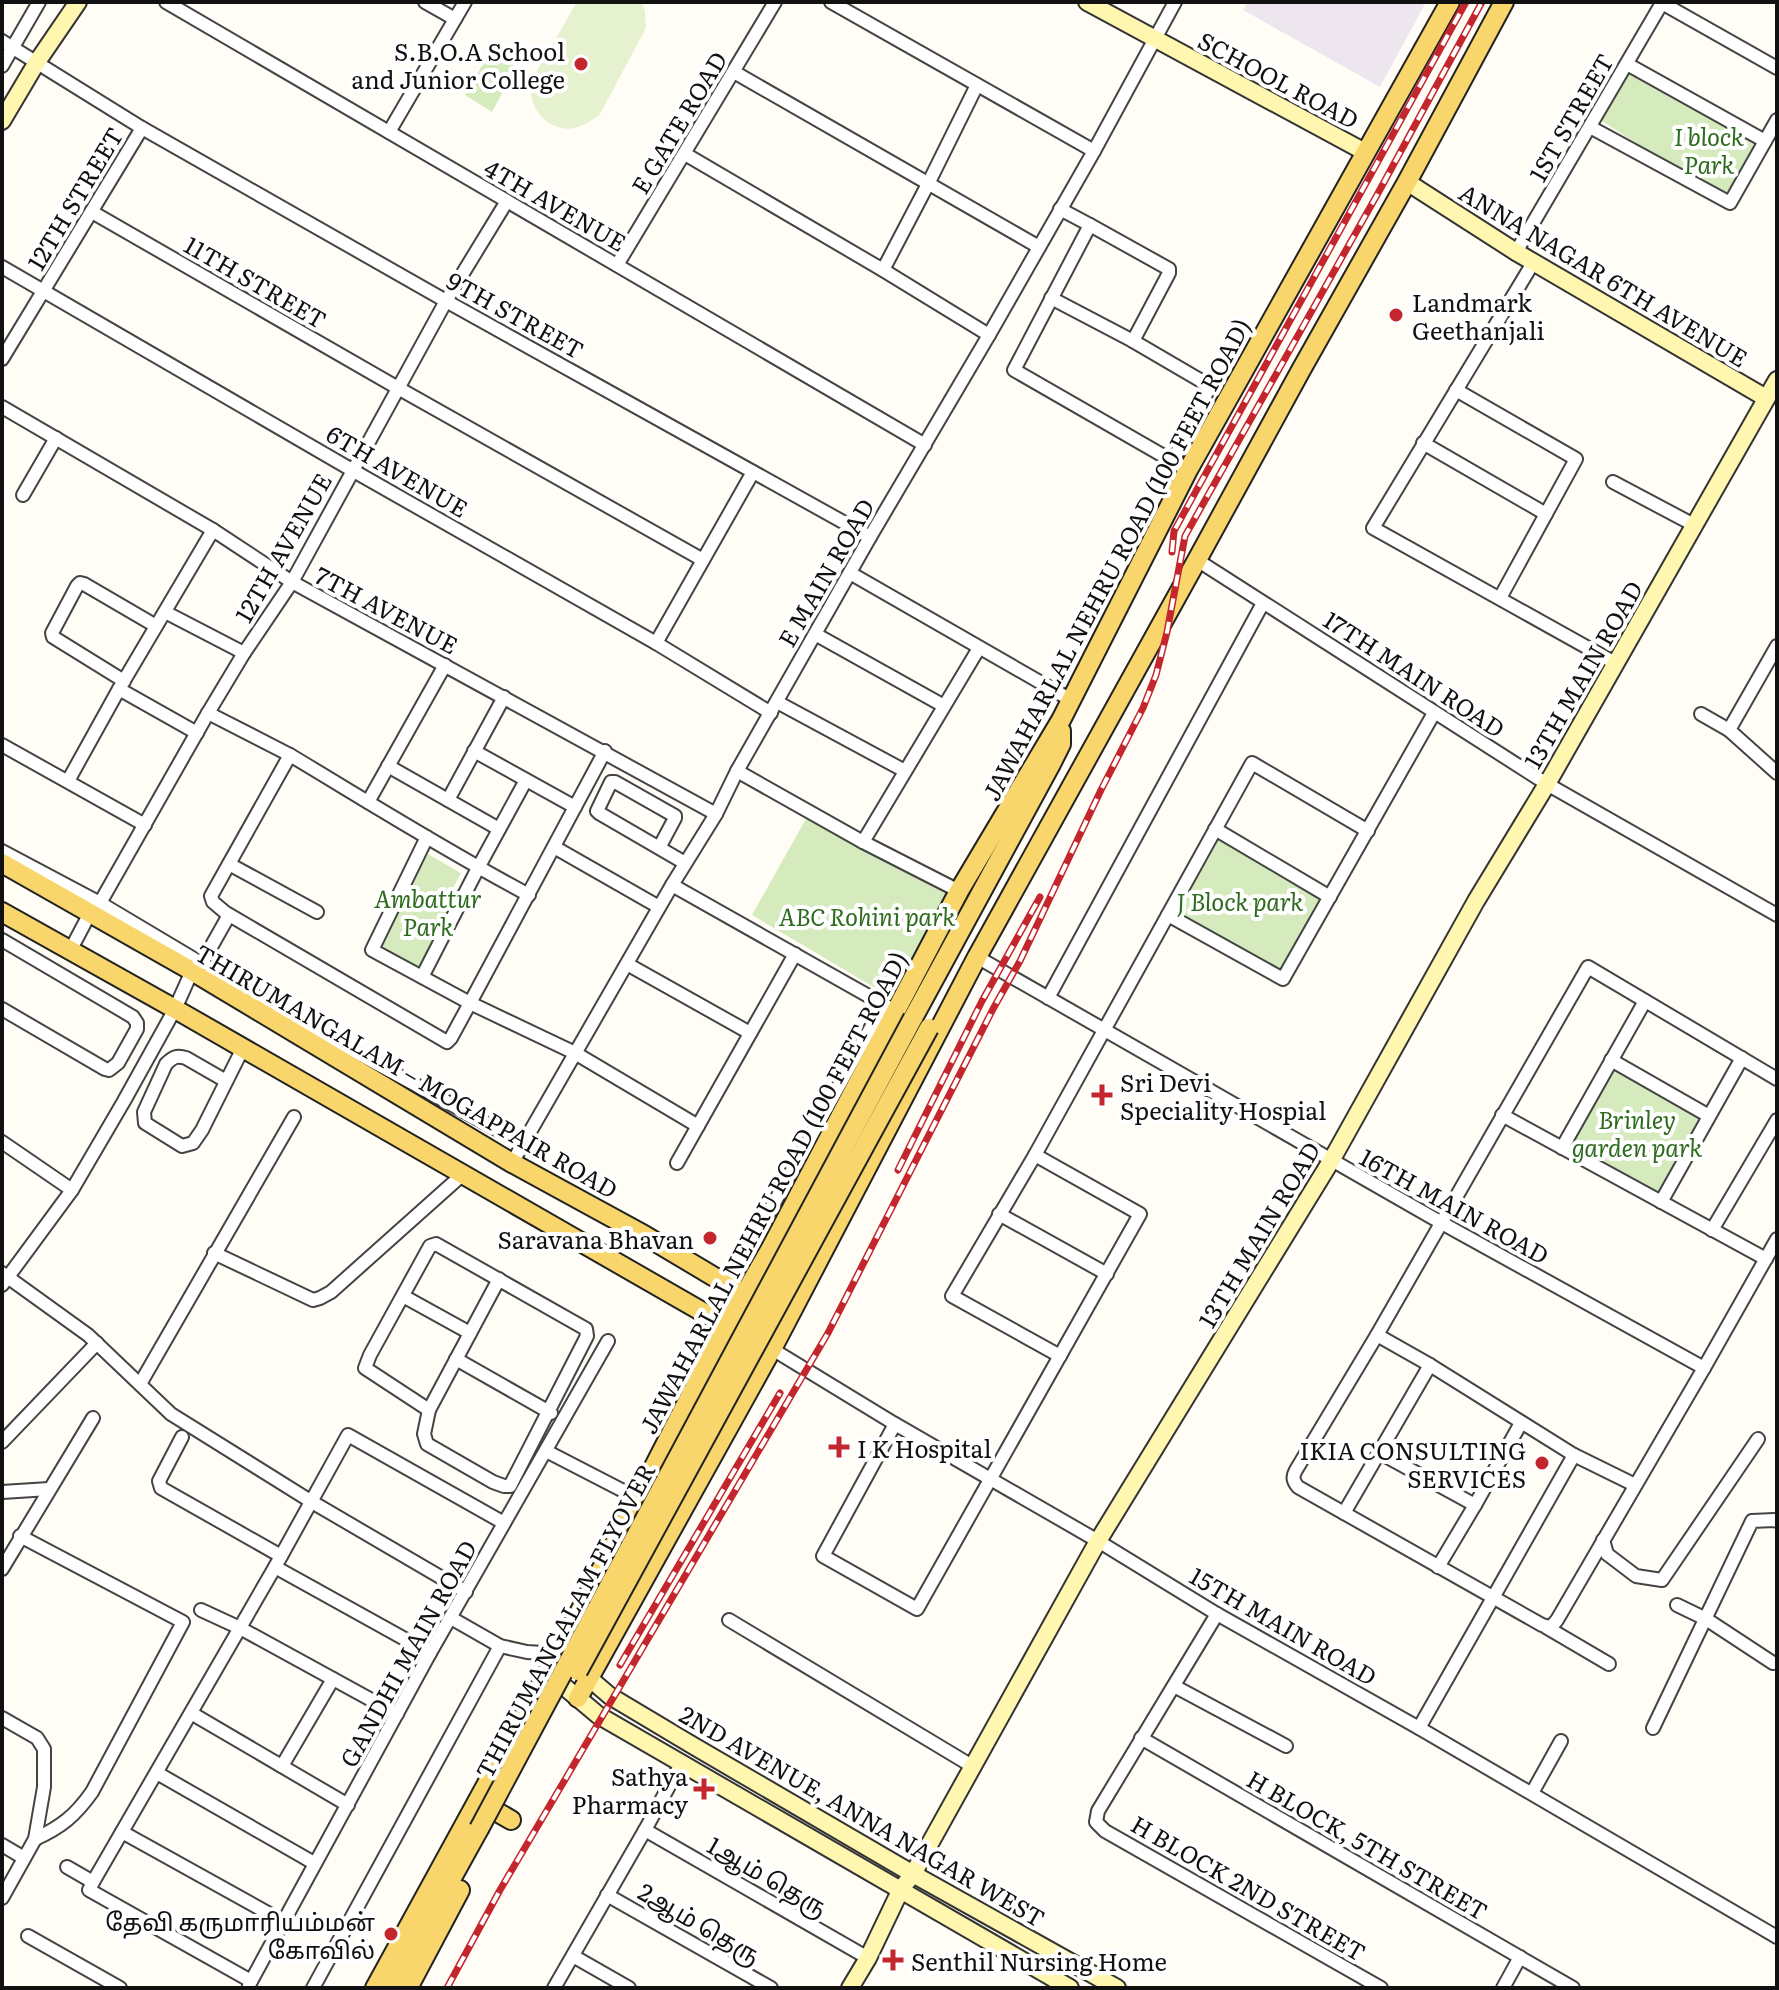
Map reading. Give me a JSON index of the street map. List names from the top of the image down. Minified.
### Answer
{"streets":{"main road":["JAWAHARLAL NEHRU ROAD (100 FEET ROAD)","THIRUMANGALAM – MOGAPPAIR ROAD","THIRUMANGALAM FLYOVER"],"street":["SCHOOL ROAD","1ST STREET","E GATE ROAD","12TH STREET","4TH AVENUE","ANNA NAGAR 6TH AVENUE","11TH STREET","9TH STREET","6TH AVENUE","12TH AVENUE","E MAIN ROAD","7TH AVENUE","17TH MAIN ROAD","13TH MAIN ROAD","16TH MAIN ROAD","15TH MAIN ROAD","GANDHI MAIN ROAD","2ND AVENUE, ANNA NAGAR WEST","H BLOCK, 5TH STREET","1ஆம் தெரு","H BLOCK 2ND STREET","2ஆம் தெரு"]},"crossings":[["SCHOOL ROAD","JAWAHARLAL NEHRU ROAD (100 FEET ROAD)"],["SCHOOL ROAD","E MAIN ROAD"],["1ST STREET","ANNA NAGAR 6TH AVENUE"],["E GATE ROAD","4TH AVENUE"],["12TH STREET","11TH STREET"],["12TH STREET","9TH STREET"],["12TH STREET","6TH AVENUE"],["4TH AVENUE","12TH AVENUE"],["4TH AVENUE","E MAIN ROAD"],["ANNA NAGAR 6TH AVENUE","13TH MAIN ROAD"],["11TH STREET","12TH AVENUE"],["9TH STREET","12TH AVENUE"],["9TH STREET","E MAIN ROAD"],["6TH AVENUE","12TH AVENUE"],["6TH AVENUE","E MAIN ROAD"],["12TH AVENUE","7TH AVENUE"],["12TH AVENUE","THIRUMANGALAM – MOGAPPAIR ROAD"],["JAWAHARLAL NEHRU ROAD (100 FEET ROAD)","THIRUMANGALAM – MOGAPPAIR ROAD"],["JAWAHARLAL NEHRU ROAD (100 FEET ROAD)","THIRUMANGALAM FLYOVER"],["JAWAHARLAL NEHRU ROAD (100 FEET ROAD)","2ND AVENUE, ANNA NAGAR WEST"],["E MAIN ROAD","7TH AVENUE"],["E MAIN ROAD","THIRUMANGALAM – MOGAPPAIR ROAD"],["17TH MAIN ROAD","13TH MAIN ROAD"],["13TH MAIN ROAD","16TH MAIN ROAD"],["13TH MAIN ROAD","15TH MAIN ROAD"],["13TH MAIN ROAD","2ND AVENUE, ANNA NAGAR WEST"],["13TH MAIN ROAD","1ஆம் தெரு"],["H BLOCK, 5TH STREET","H BLOCK 2ND STREET"]],"parks":["I block Park","Ambattur Park","J Block park","ABC Rohini park","Brinley garden park"],"places":{"other":["S.B.O.A School and Junior College","Landmark Geethanjali","Saravana Bhavan","IKIA CONSULTING SERVICES","தேவி கருமாரியம்மன் கோவில்"],"health":["Sri Devi Speciality Hospial","I K Hospital","Sathya Pharmacy","Senthil Nursing Home"]}}
